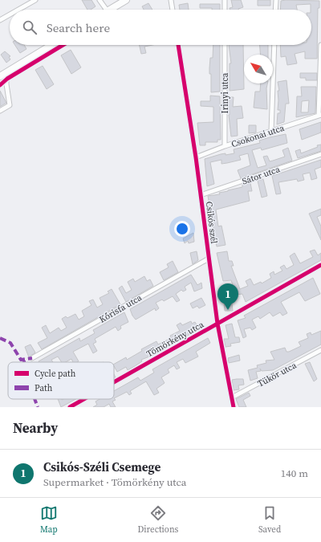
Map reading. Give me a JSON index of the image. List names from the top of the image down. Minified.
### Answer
{"streets":{"street":["Irinyi utca","Csokonai utca","Sátor utca","Csikós szél","Kőrisfa utca","Tömörkény utca","Tükör utca"]},"crossings":[["Irinyi utca","Csokonai utca"],["Csokonai utca","Csikós szél"],["Sátor utca","Csikós szél"],["Csikós szél","Kőrisfa utca"],["Csikós szél","Tömörkény utca"],["Csikós szél","Tükör utca"]],"legend":["Cycle path","Path"],"north":"top left","page":{"search":"Search here","pins":"1","heading":"Nearby","list":[{"mark":"1","name":"Csikós-Széli Csemege","note":"Supermarket · Tömörkény utca","value":"140 m"}],"nav":["Map","Directions","Saved"]}}
